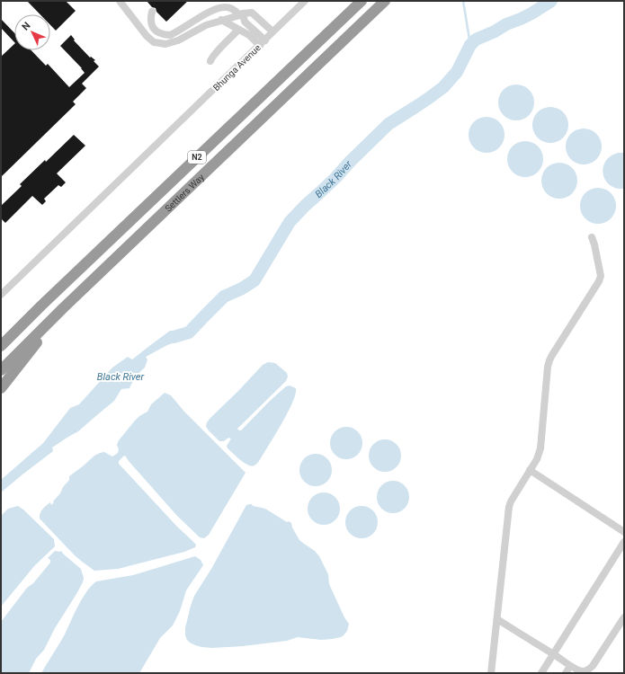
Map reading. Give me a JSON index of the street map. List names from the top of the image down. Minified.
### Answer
{"streets":{"highway":["N2","Settlers Way"],"lane":["Bhunga Avenue"]},"water":["Black River"],"north":"top left"}
